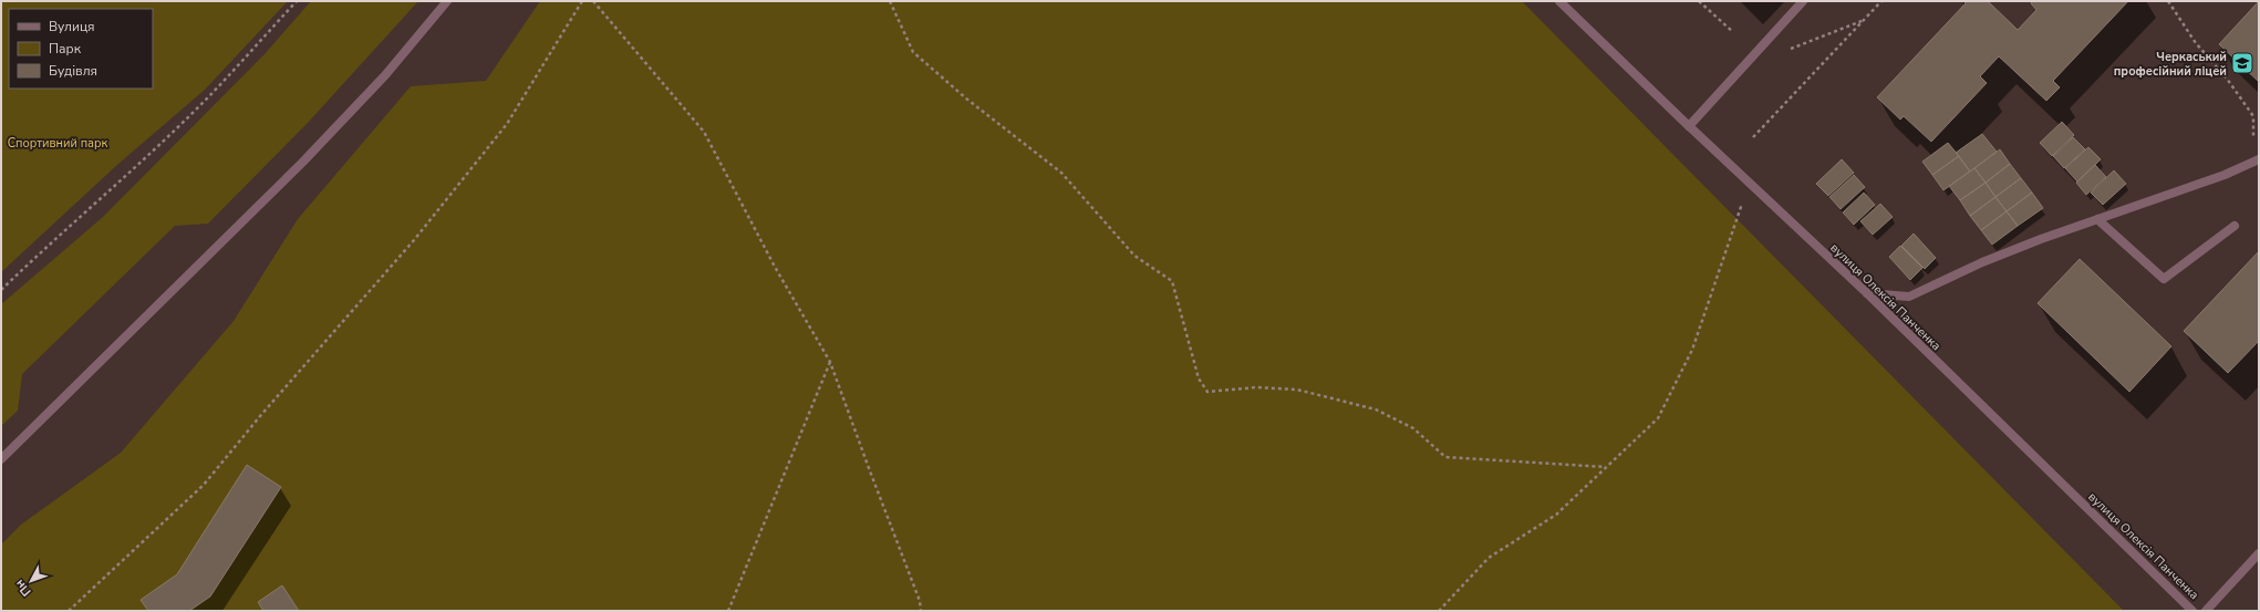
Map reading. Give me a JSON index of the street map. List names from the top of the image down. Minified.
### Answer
{"streets":{"street":["вулиця Олексія Панченка"]},"parks":["Спортивний парк"],"places":{"school or university":["Черкаський професійний ліцей"]},"legend":["Вулиця","Парк","Будівля"],"north":"bottom left"}
